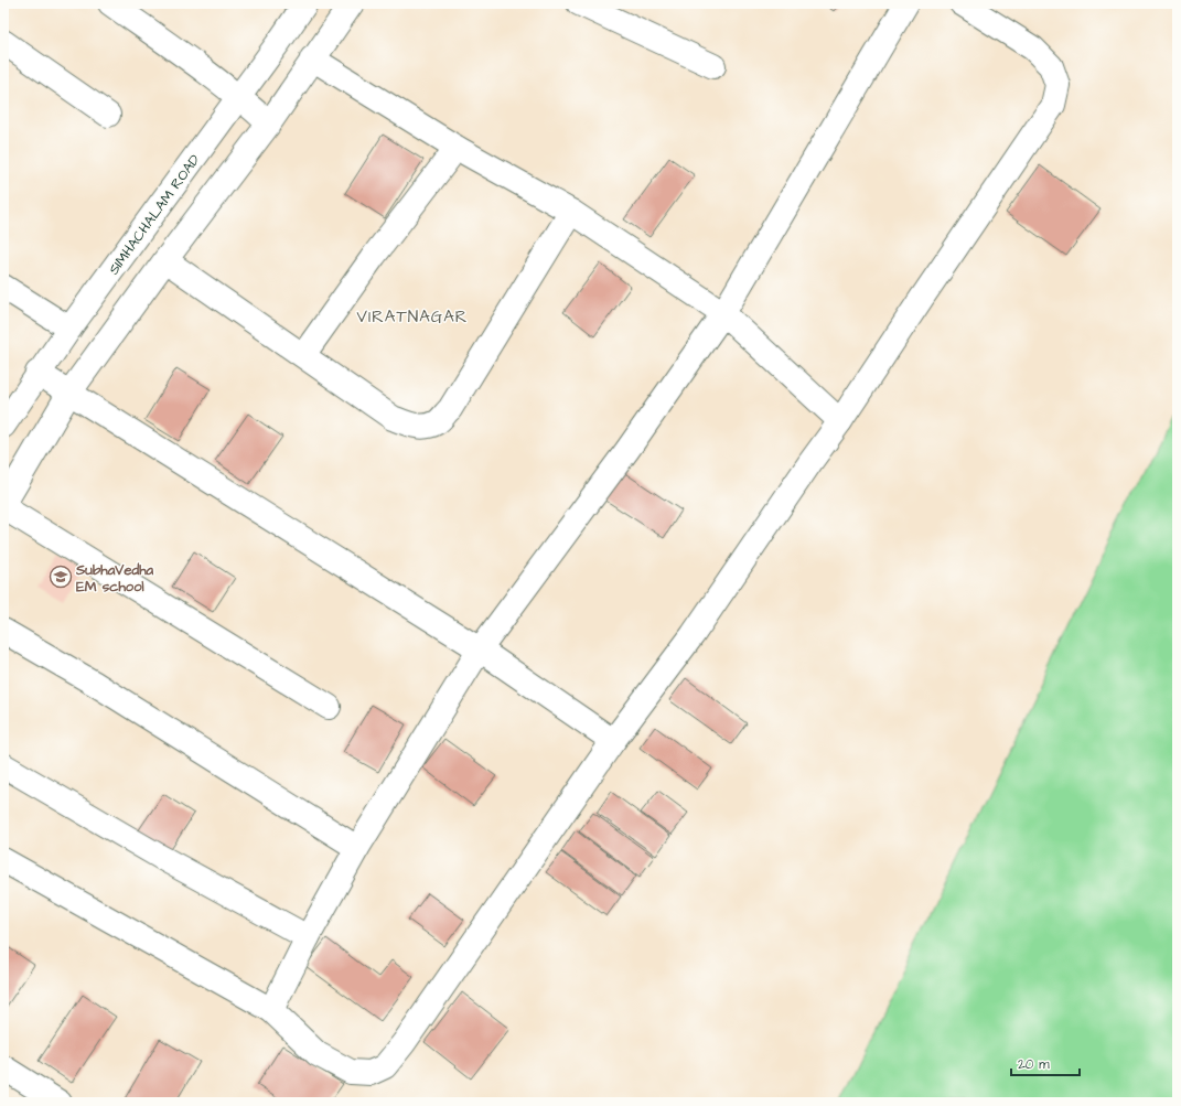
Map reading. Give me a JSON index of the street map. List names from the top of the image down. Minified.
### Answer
{"streets":{"street":["SIMHACHALAM ROAD"]},"districts":["VIRATNAGAR"],"places":{"school or university":["SubhaVedha EM school"]},"scale_bar":"20 m"}
